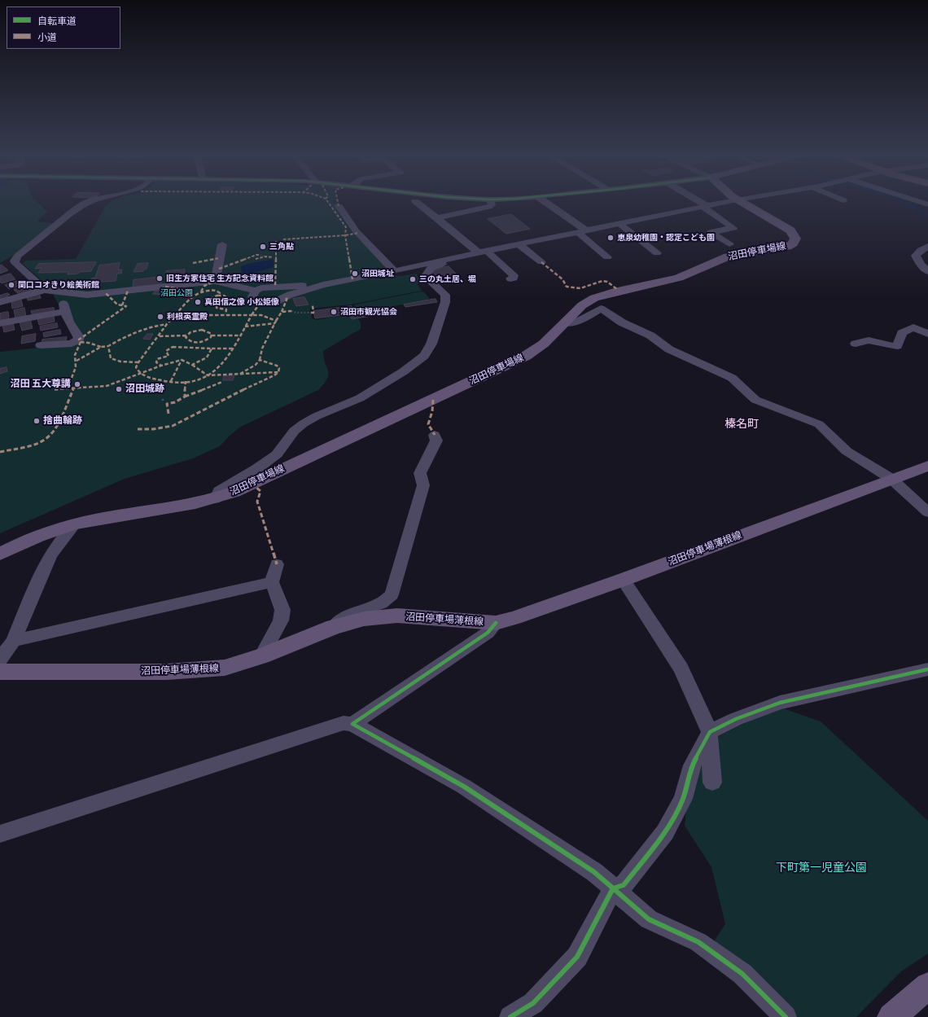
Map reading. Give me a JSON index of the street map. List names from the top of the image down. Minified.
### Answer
{"streets":{"main road":["沼田停車場線","沼田停車場薄根線"]},"districts":["榛名町"],"parks":["沼田公園","下町第一児童公園"],"places":["恵泉幼稚園・認定こども園","三角點","沼田城址","旧生方家住宅 生方記念資料館","三の丸土居、堀","関口コオきり絵美術館","真田信之像 小松姫像","沼田市観光協会","利根英霊殿","沼田 五大尊講","沼田城跡","捨曲輪跡"],"legend":["自転車道","小道"]}
